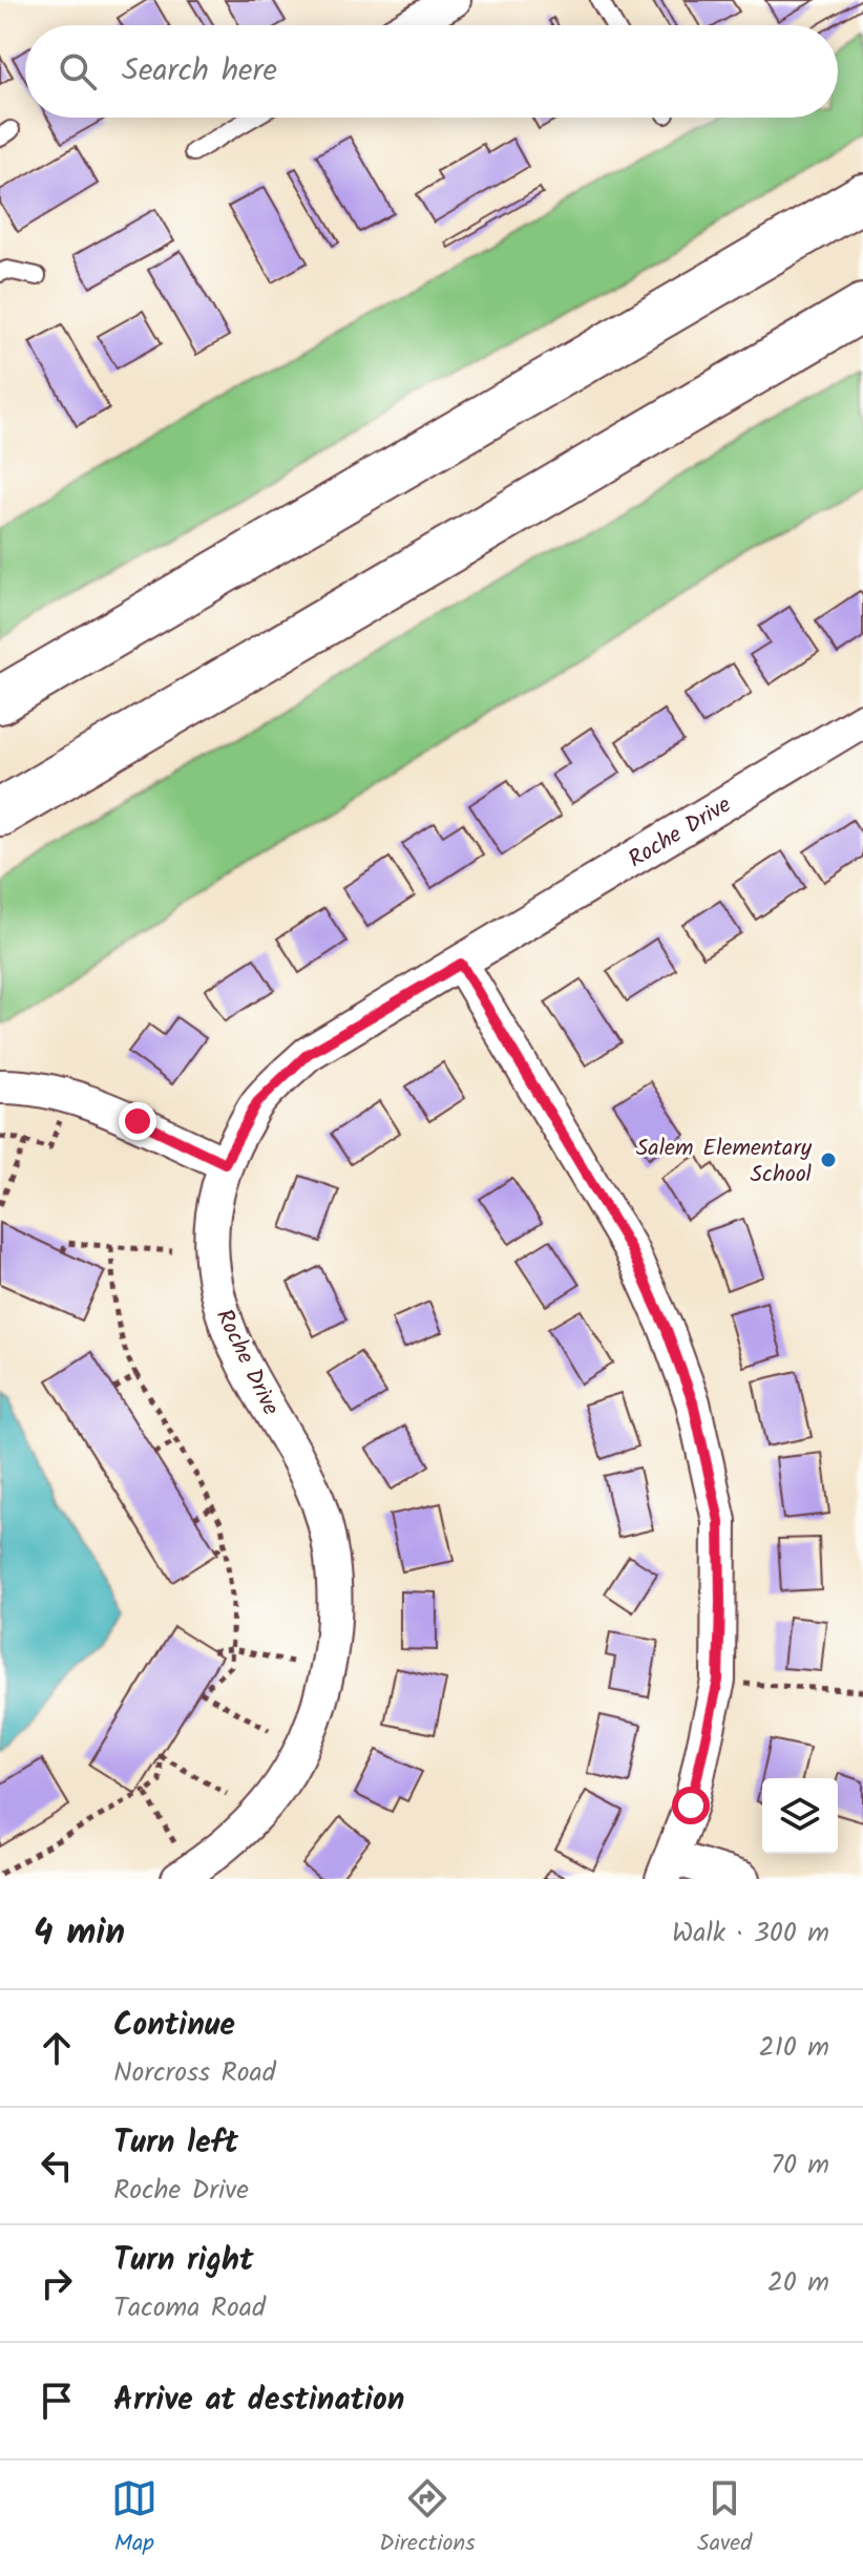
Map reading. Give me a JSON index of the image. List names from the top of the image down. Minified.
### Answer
{"streets":{"street":["Roche Drive"]},"places":["Salem Elementary School"],"page":{"search":"Search here","heading":["4 min","Walk · 300 m"],"list":[["Continue","Norcross Road","210 m"],["Turn left","Roche Drive","70 m"],["Turn right","Tacoma Road","20 m"],"Arrive at destination"],"nav":["Map","Directions","Saved"]}}
